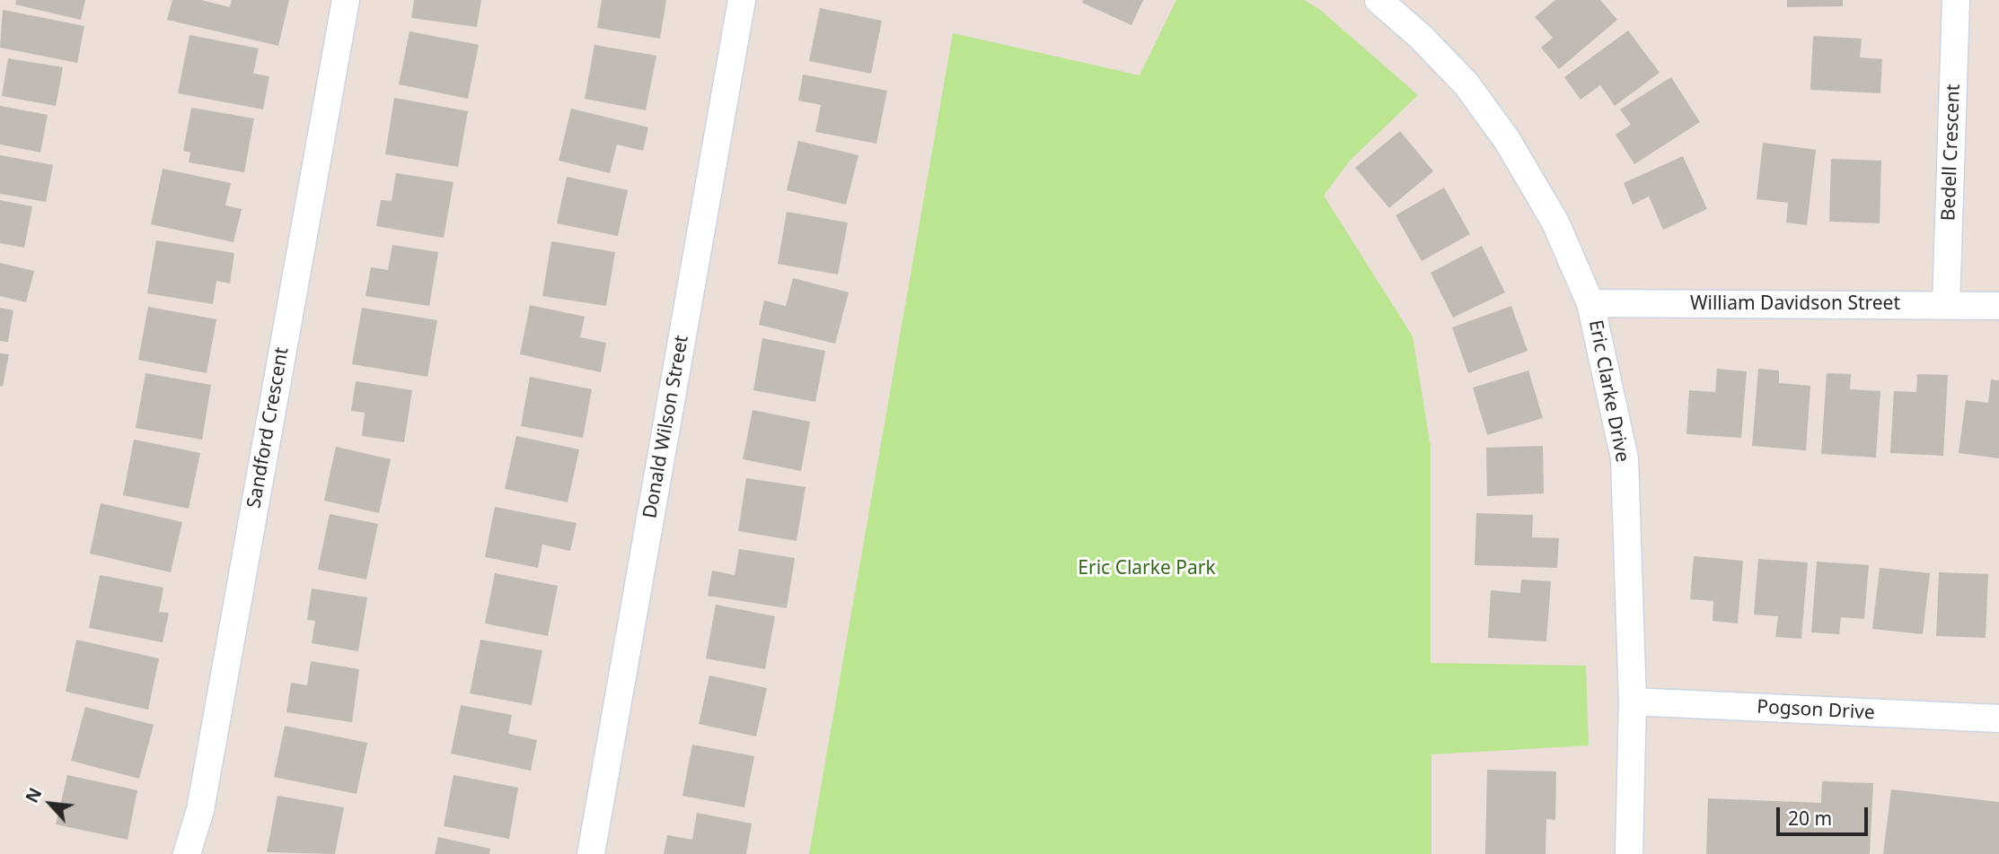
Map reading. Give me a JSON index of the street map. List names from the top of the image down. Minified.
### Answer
{"streets":{"street":["Bedell Crescent","William Davidson Street","Eric Clarke Drive","Donald Wilson Street","Sandford Crescent","Pogson Drive"]},"crossings":[["Bedell Crescent","William Davidson Street"],["William Davidson Street","Eric Clarke Drive"],["Eric Clarke Drive","Pogson Drive"]],"parks":["Eric Clarke Park"],"scale_bar":"20 m","north":"top left"}
